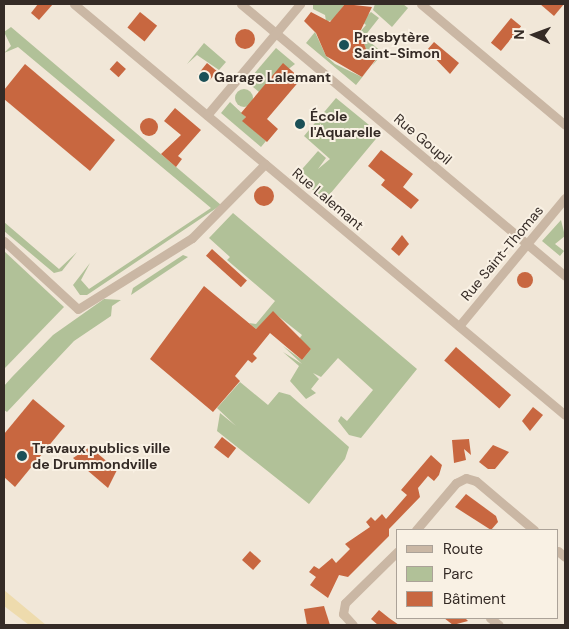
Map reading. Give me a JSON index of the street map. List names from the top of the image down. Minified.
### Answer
{"streets":{"street":["Rue Goupil","Rue Lalemant","Rue Saint-Thomas"]},"crossings":[["Rue Goupil","Rue Saint-Thomas"],["Rue Lalemant","Rue Saint-Thomas"]],"places":["Presbytère Saint-Simon","Garage Lalemant","École l'Aquarelle","Travaux publics ville de Drummondville"],"legend":["Route","Parc","Bâtiment"],"north":"left"}
